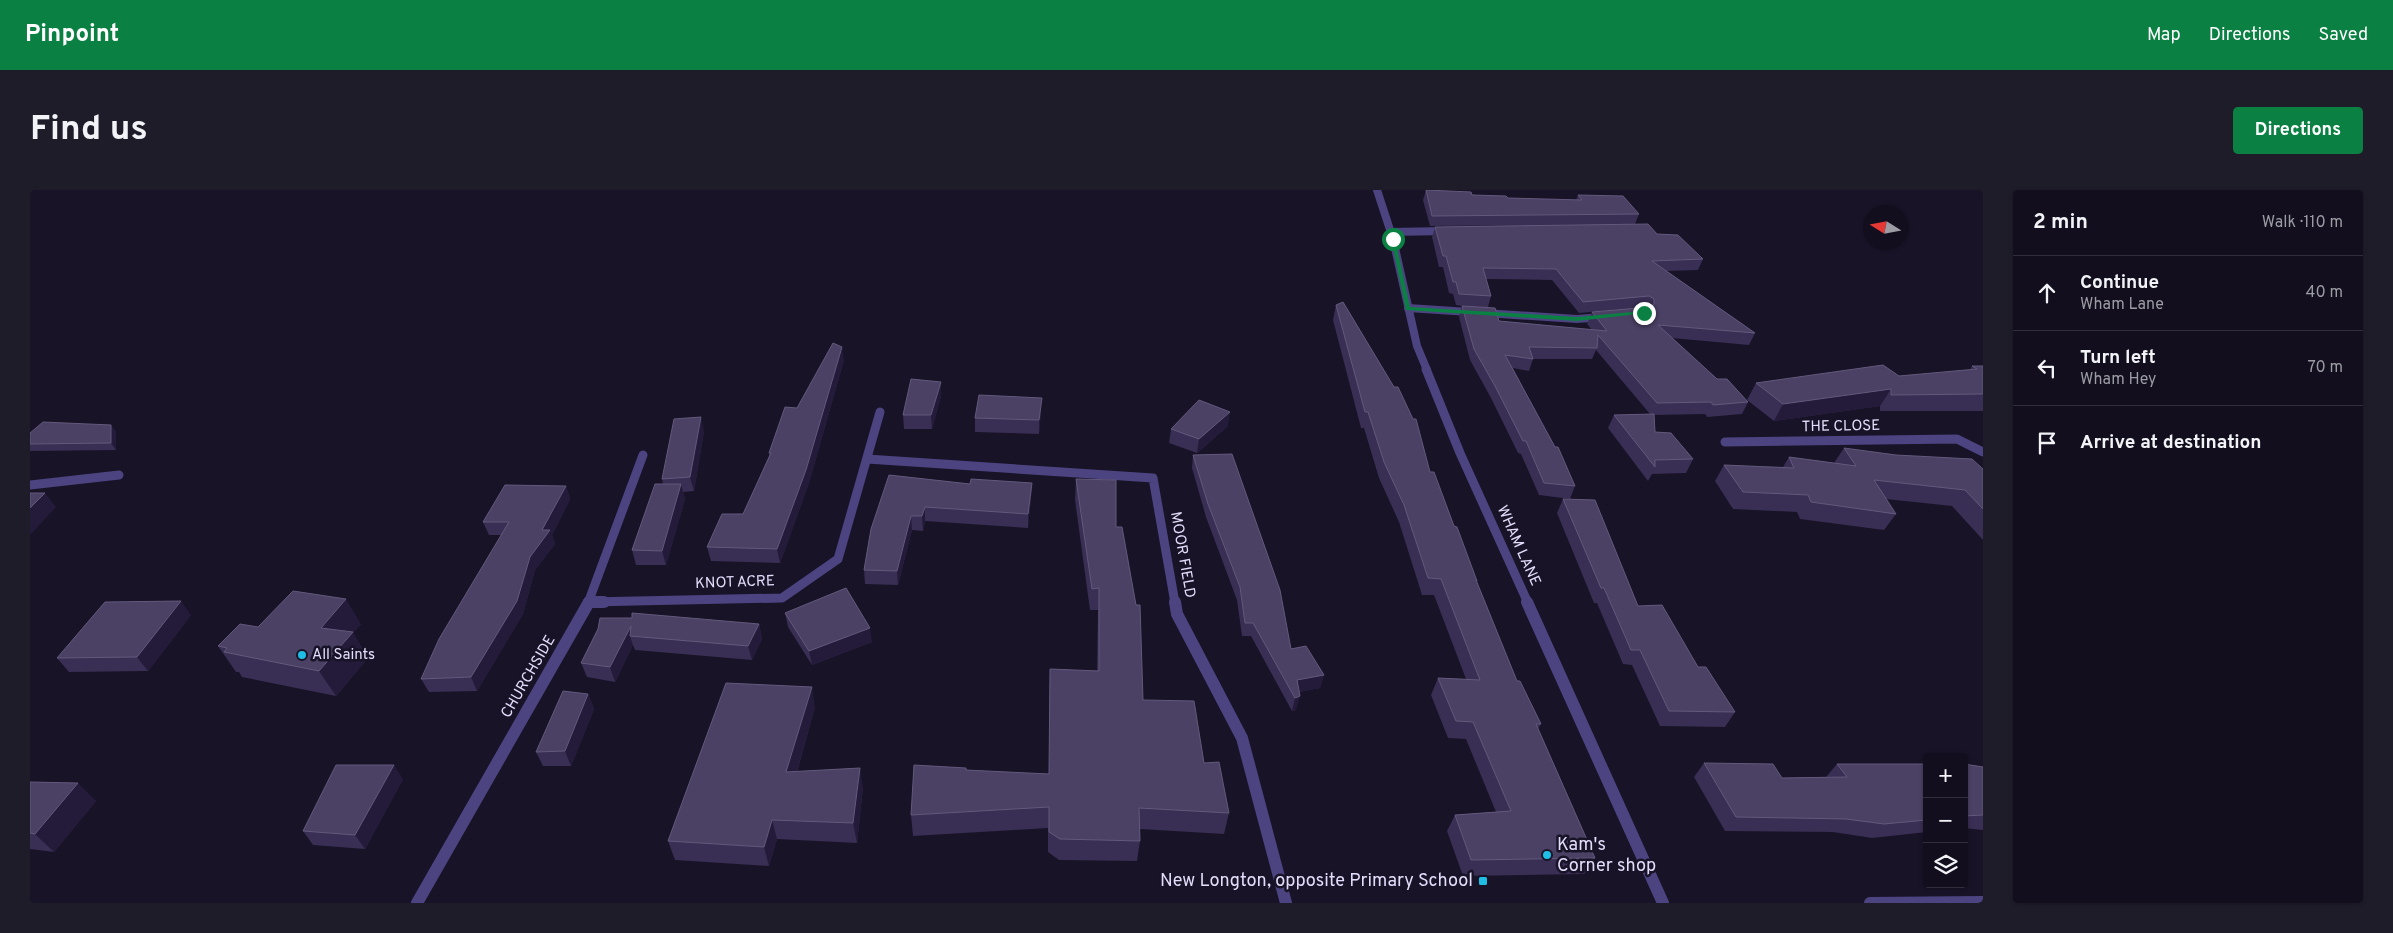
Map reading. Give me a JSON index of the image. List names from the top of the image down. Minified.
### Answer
{"streets":{"street":["THE CLOSE","WHAM LANE","MOOR FIELD","KNOT ACRE","CHURCHSIDE"]},"crossings":[["MOOR FIELD","KNOT ACRE"],["KNOT ACRE","CHURCHSIDE"]],"places":{"other":["All Saints","Kam's Corner shop"],"transit":["New Longton, opposite Primary School"]},"north":"left","page":{"header":"Pinpoint","nav":["Map","Directions","Saved"],"buttons":"Directions","title":"Find us","heading":["2 min","Walk · 110 m"],"list":[["Continue","Wham Lane","40 m"],["Turn left","Wham Hey","70 m"],"Arrive at destination"],"map_buttons":["+","−"]}}
